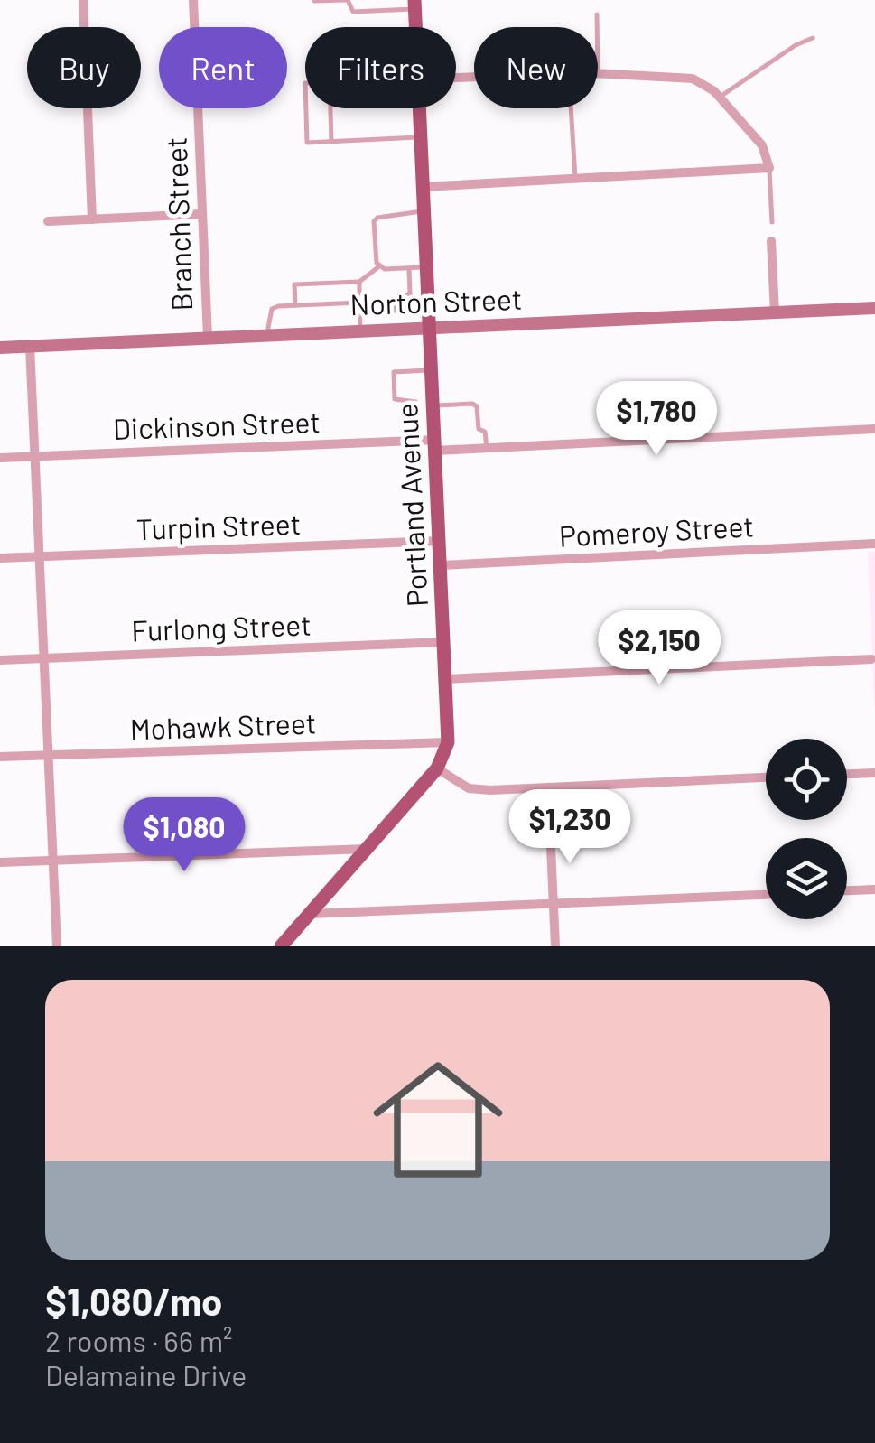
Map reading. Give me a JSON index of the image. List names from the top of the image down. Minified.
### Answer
{"streets":{"main road":["Norton Street","Portland Avenue"],"street":["Branch Street","Dickinson Street","Turpin Street","Pomeroy Street","Furlong Street","Mohawk Street"]},"crossings":[["Branch Street","Norton Street"],["Norton Street","Portland Avenue"],["Dickinson Street","Portland Avenue"],["Portland Avenue","Turpin Street"],["Portland Avenue","Pomeroy Street"],["Portland Avenue","Furlong Street"],["Portland Avenue","Mohawk Street"]],"page":{"chip":["Buy","Rent","Filters","New"],"price":["$1,780","$2,150","$1,230","$1,080"],"list":[{"name":"$1,080/mo","note":"2 rooms · 66 m² · Delamaine Drive"}]}}
